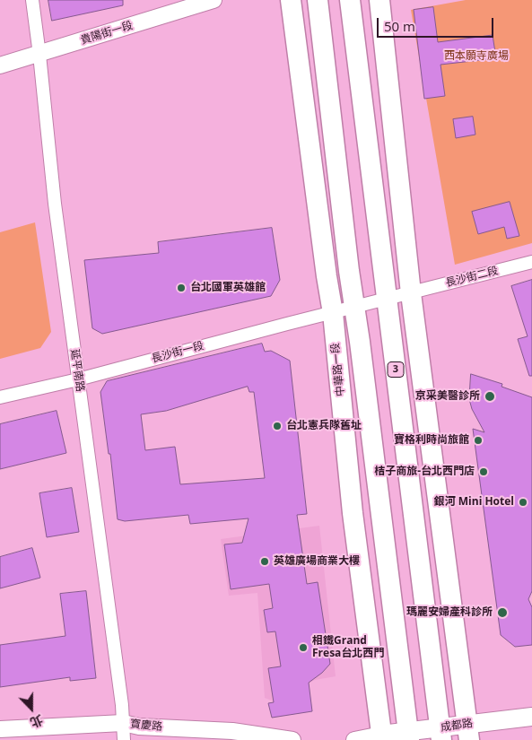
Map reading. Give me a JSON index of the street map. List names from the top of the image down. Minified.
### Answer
{"streets":{"main road":["中華路一段","3","成都路"],"street":["貴陽街一段","長沙街二段","長沙街一段","延平南路","寶慶路"]},"crossings":[["貴陽街一段","延平南路"],["長沙街二段","長沙街一段"],["長沙街二段","3"],["長沙街一段","中華路一段"],["長沙街一段","3"],["長沙街一段","延平南路"],["中華路一段","成都路"],["3","成都路"],["延平南路","寶慶路"]],"parks":["西本願寺廣場"],"places":["台北國軍英雄館","京采美醫診所","台北憲兵隊舊址","寶格利時尚旅館","桔子商旅-台北西門店","銀河 Mini Hotel","英雄廣場商業大樓","瑪麗安婦產科診所","相鐵Grand Fresa台北西門"],"scale_bar":"50 m","north":"bottom"}
